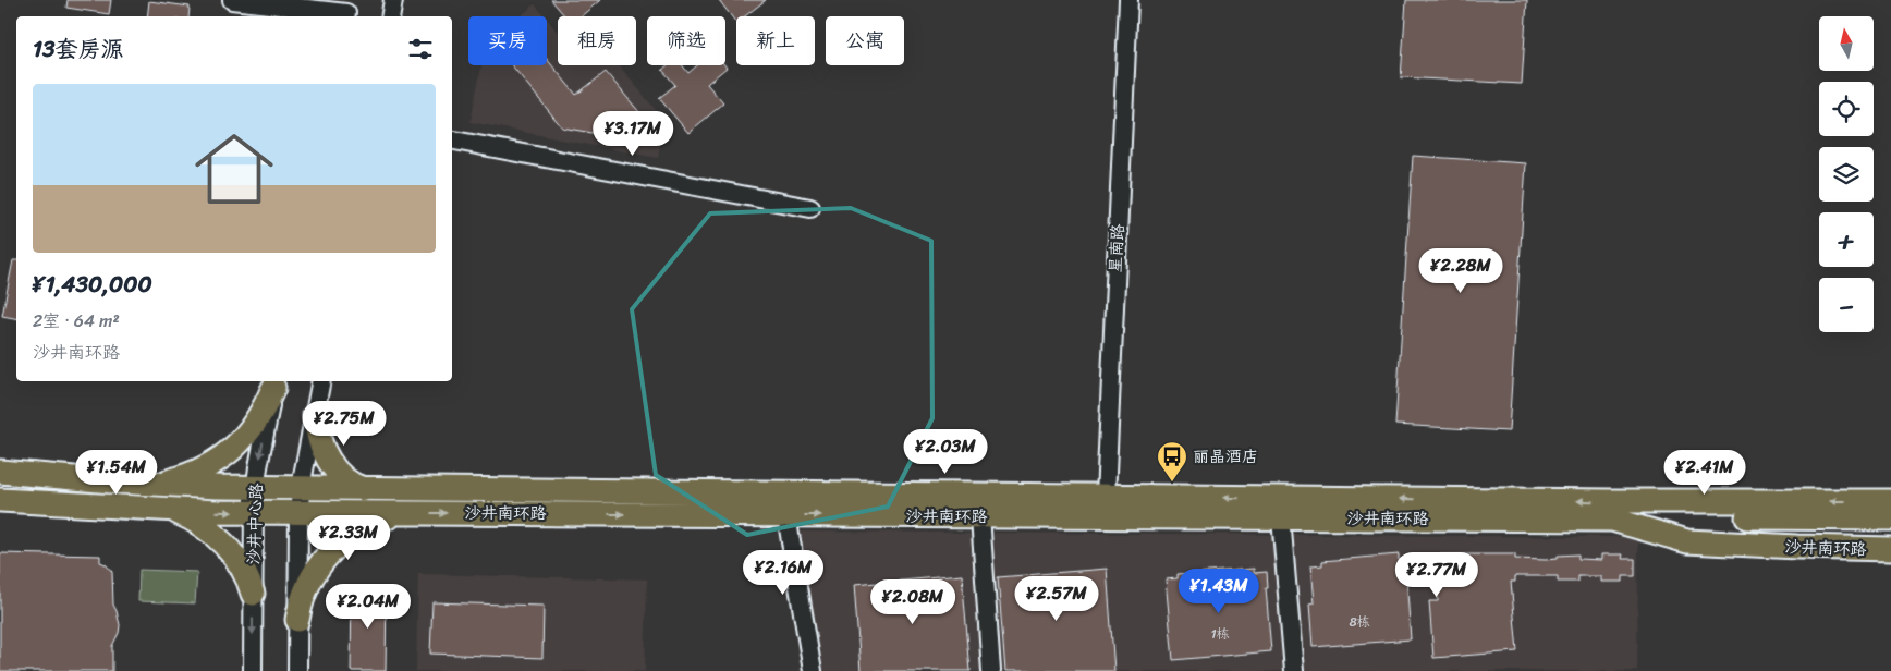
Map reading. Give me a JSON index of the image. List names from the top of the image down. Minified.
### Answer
{"streets":{"main road":["沙井南环路"],"street":["星南路","沙井中心路"]},"crossings":[["星南路","沙井南环路"],["沙井南环路","沙井中心路"]],"places":{"bus stop":["丽晶酒店"]},"house_numbers":["8栋","1栋"],"north":"top","page":{"map_buttons":["+","−"],"chip":["买房","租房","筛选","新上","公寓"],"heading":"13套房源","list":[{"name":"¥1,430,000","note":"2室 · 64 m² · 沙井南环路"}],"price":["¥3.17M","¥2.28M","¥2.75M","¥2.03M","¥1.54M","¥2.41M","¥2.33M","¥2.16M","¥2.77M","¥1.43M","¥2.57M","¥2.08M","¥2.04M"]}}
